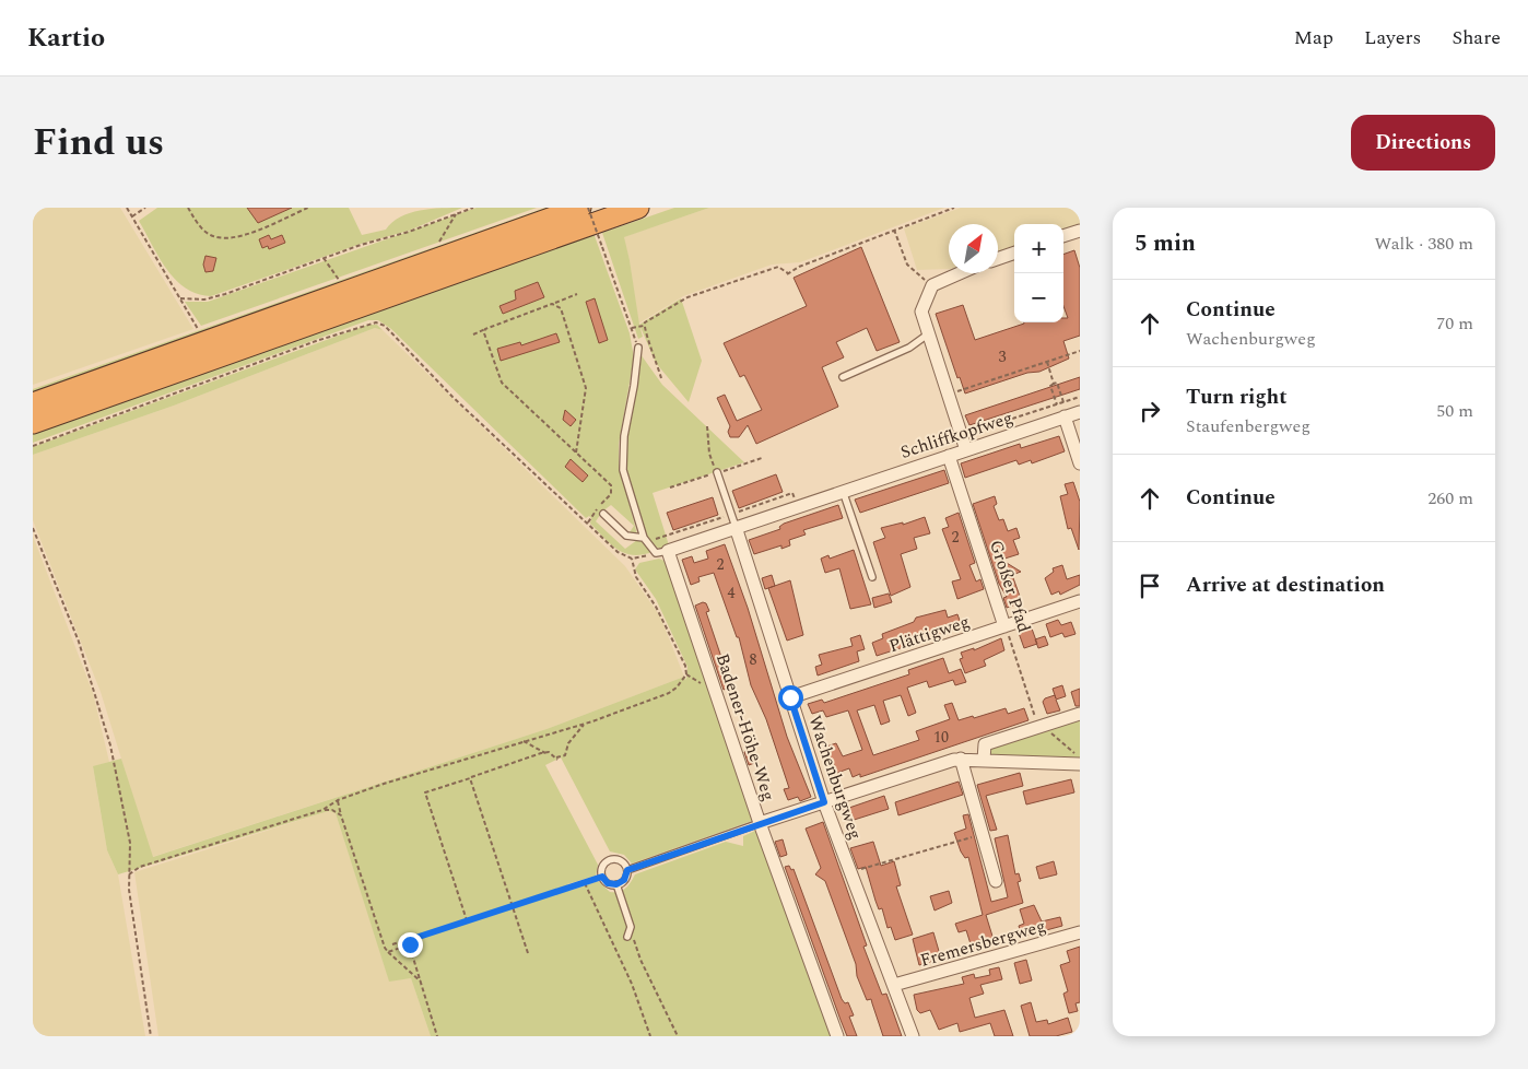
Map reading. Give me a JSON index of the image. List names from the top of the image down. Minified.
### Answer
{"streets":{"street":["Schliffkopfweg","Großer Pfad","Plättigweg","Badener-Höhe-Weg","Wachenburgweg","Fremersbergweg"]},"crossings":[["Schliffkopfweg","Großer Pfad"],["Schliffkopfweg","Badener-Höhe-Weg"],["Schliffkopfweg","Wachenburgweg"],["Großer Pfad","Plättigweg"],["Plättigweg","Wachenburgweg"],["Wachenburgweg","Fremersbergweg"]],"house_numbers":["3","2","2","4","8","10"],"north":"top right","page":{"header":"Kartio","nav":["Map","Layers","Share"],"title":"Find us","buttons":"Directions","heading":["5 min","Walk · 380 m"],"map_buttons":["+","−"],"list":[["Continue","Wachenburgweg","70 m"],["Turn right","Staufenbergweg","50 m"],["Continue","260 m"],"Arrive at destination"]}}
